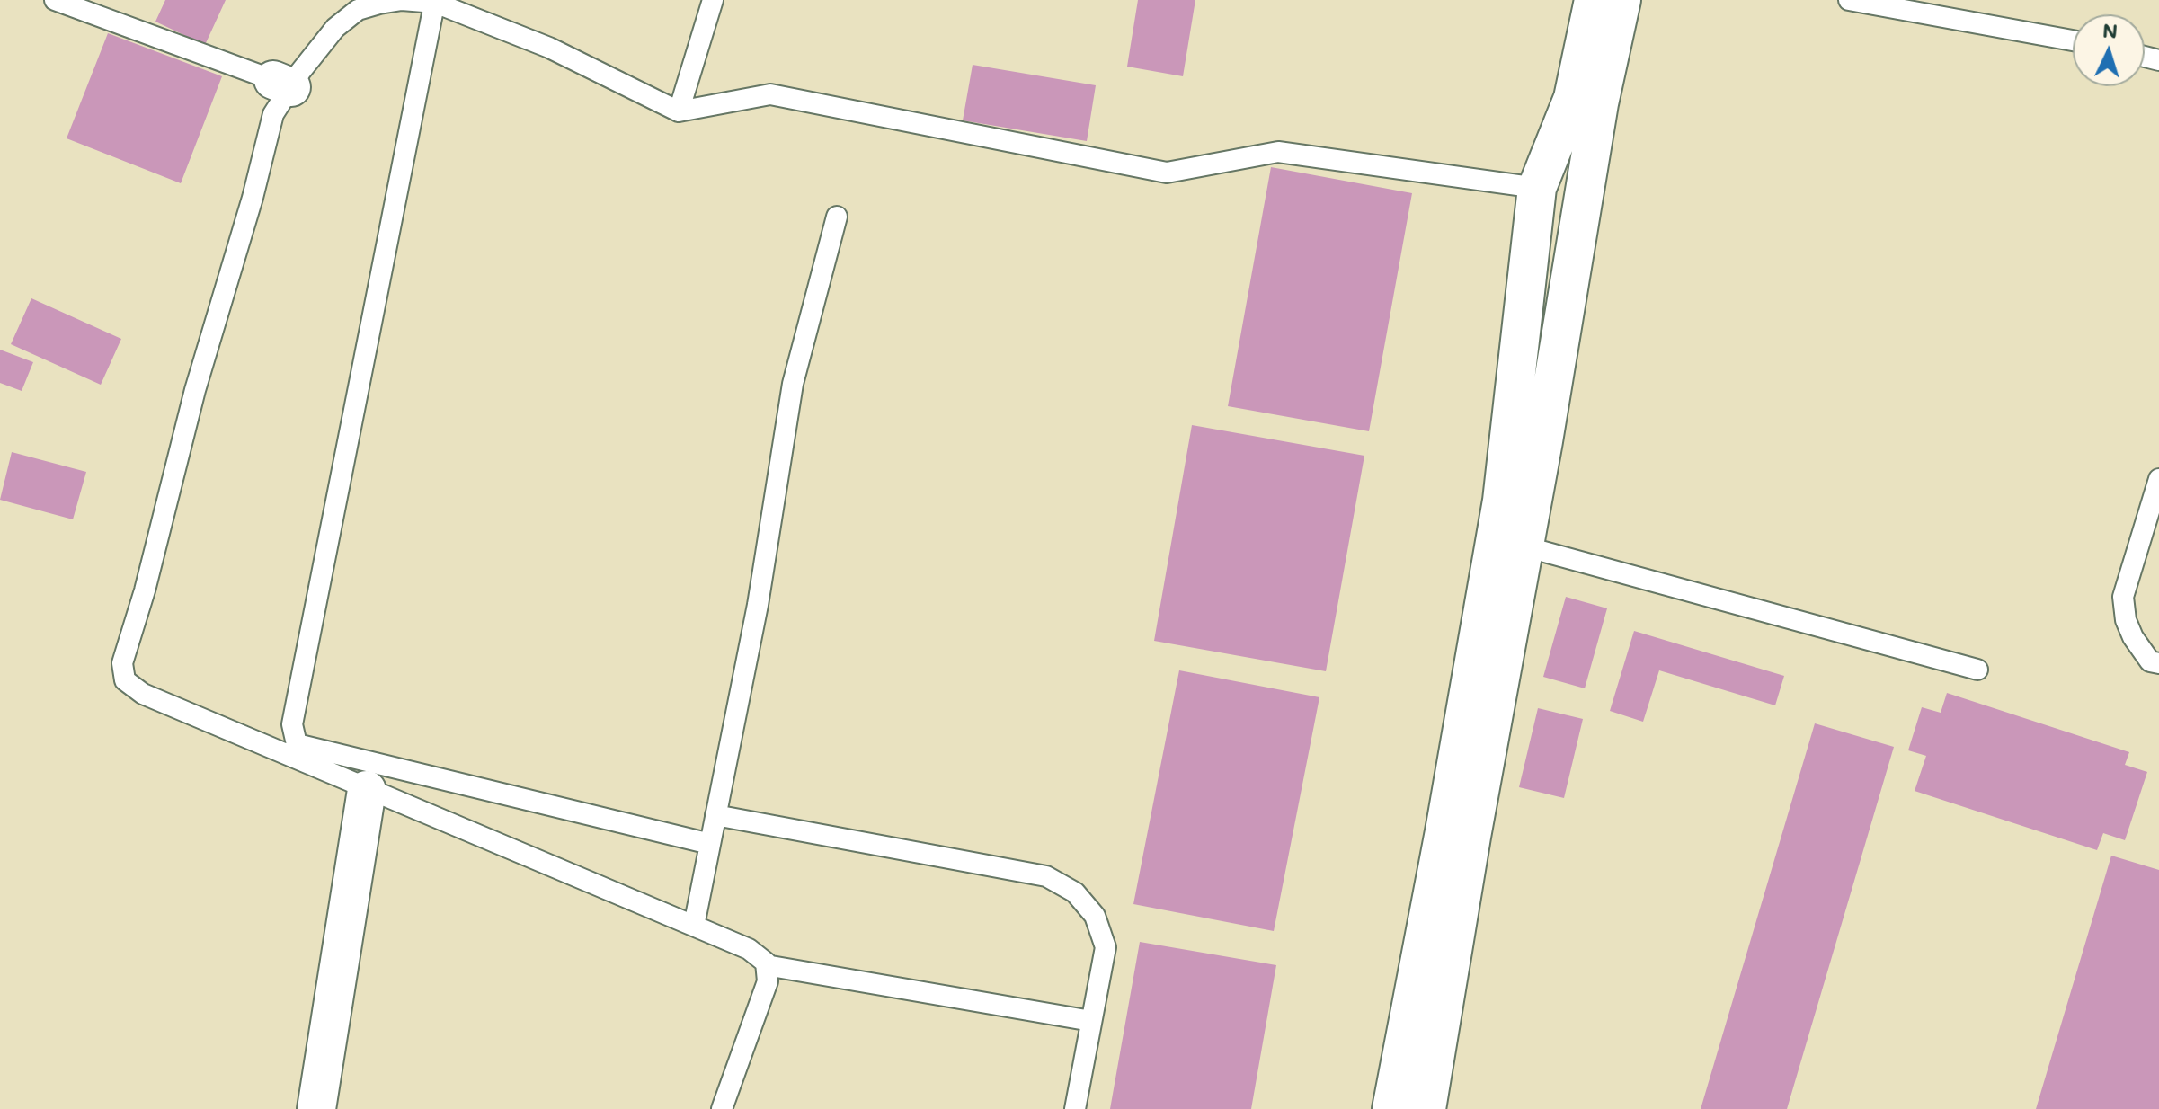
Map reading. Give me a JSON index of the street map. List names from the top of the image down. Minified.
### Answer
{"north":"top"}
